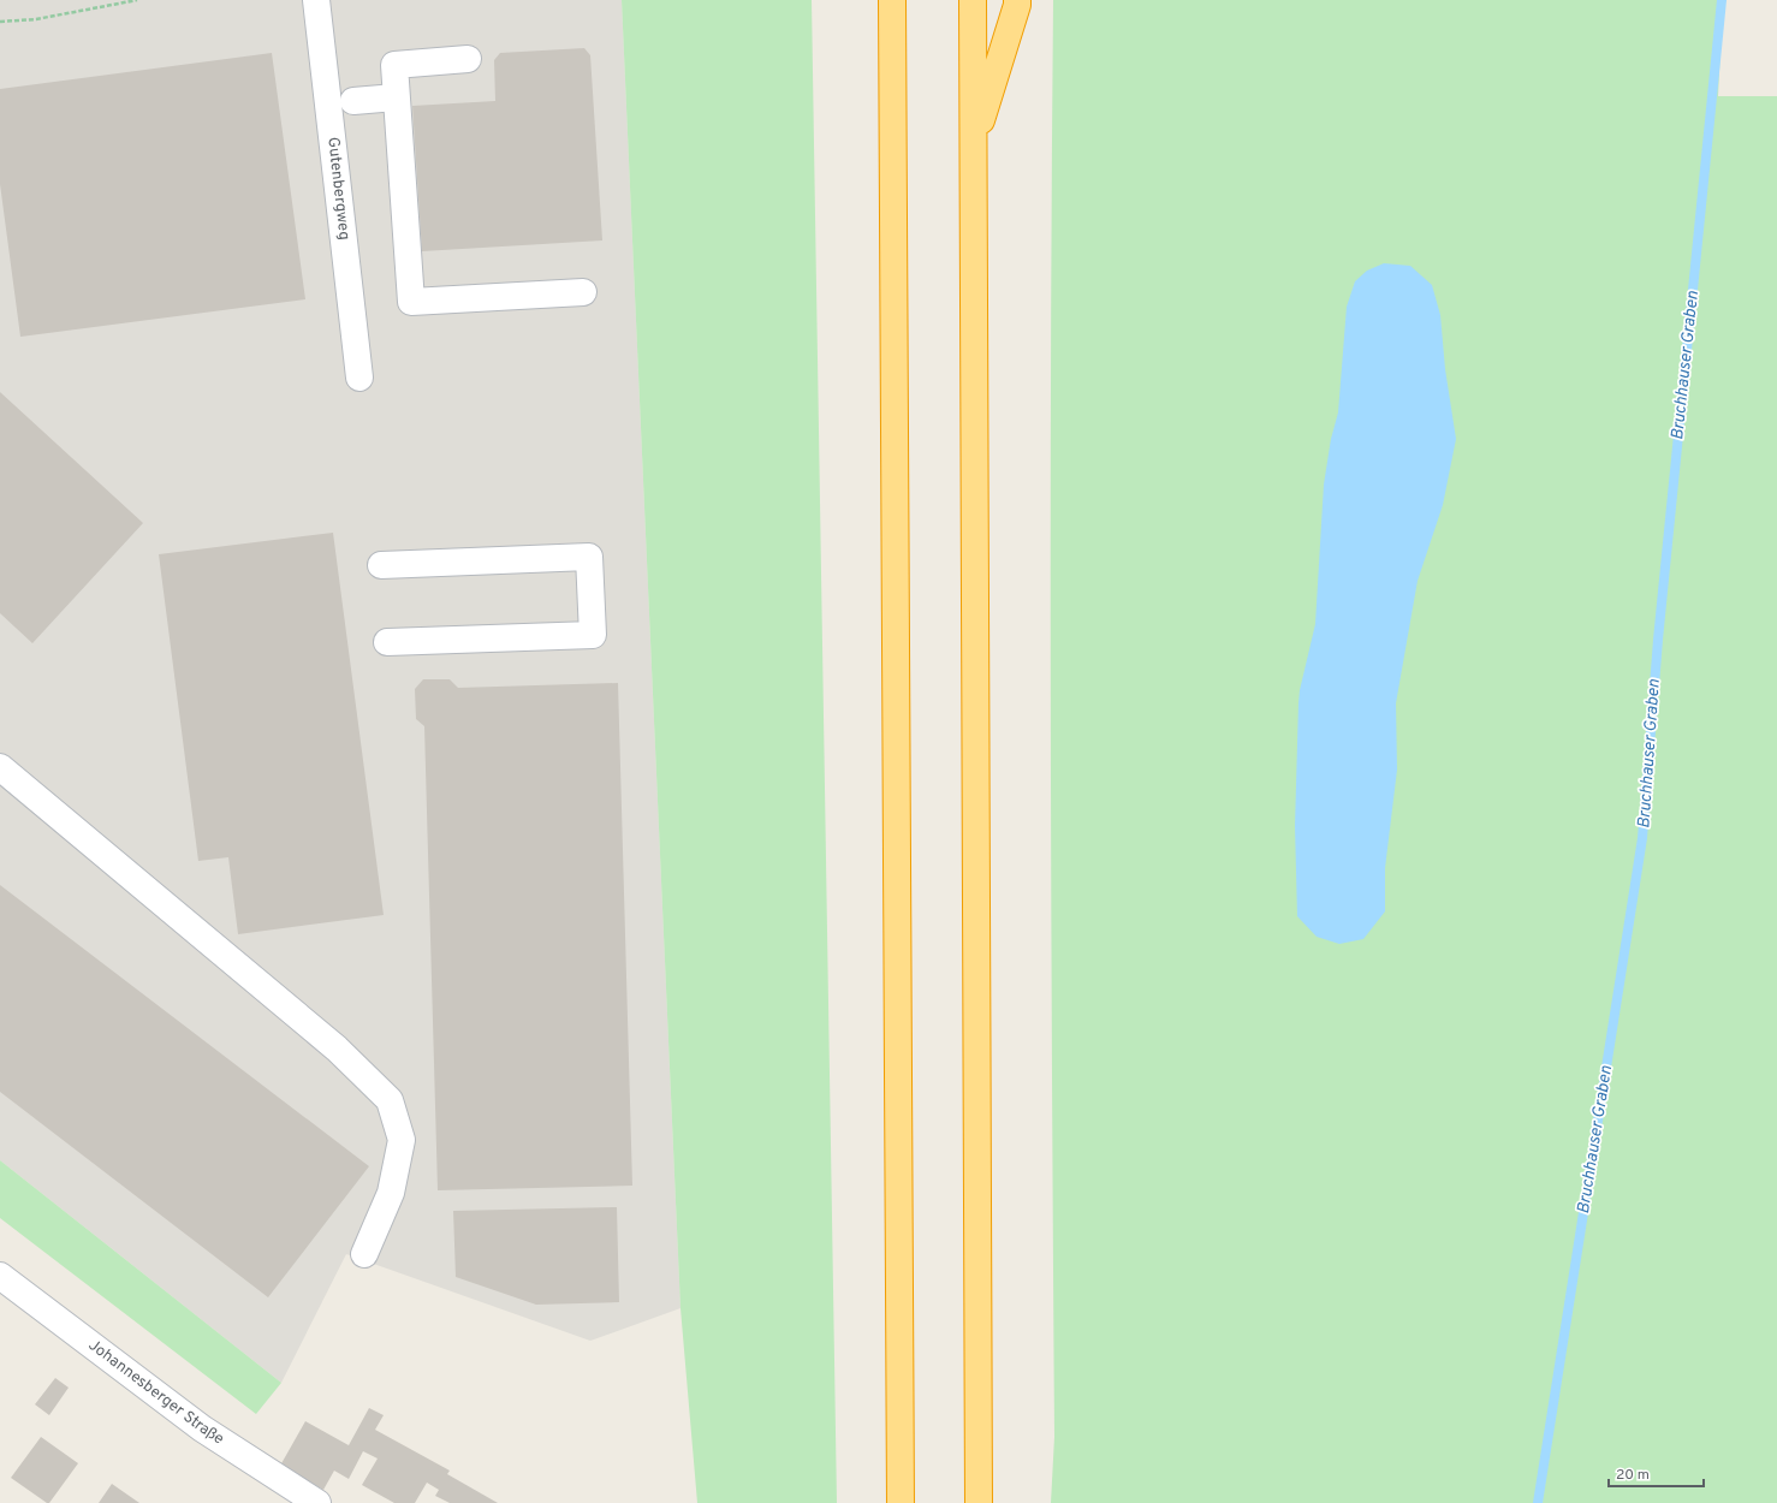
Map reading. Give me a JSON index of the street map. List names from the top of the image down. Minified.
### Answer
{"streets":{"street":["Gutenbergweg","Johannesberger Straße"]},"water":["Bruchhauser Graben"],"scale_bar":"20 m"}
